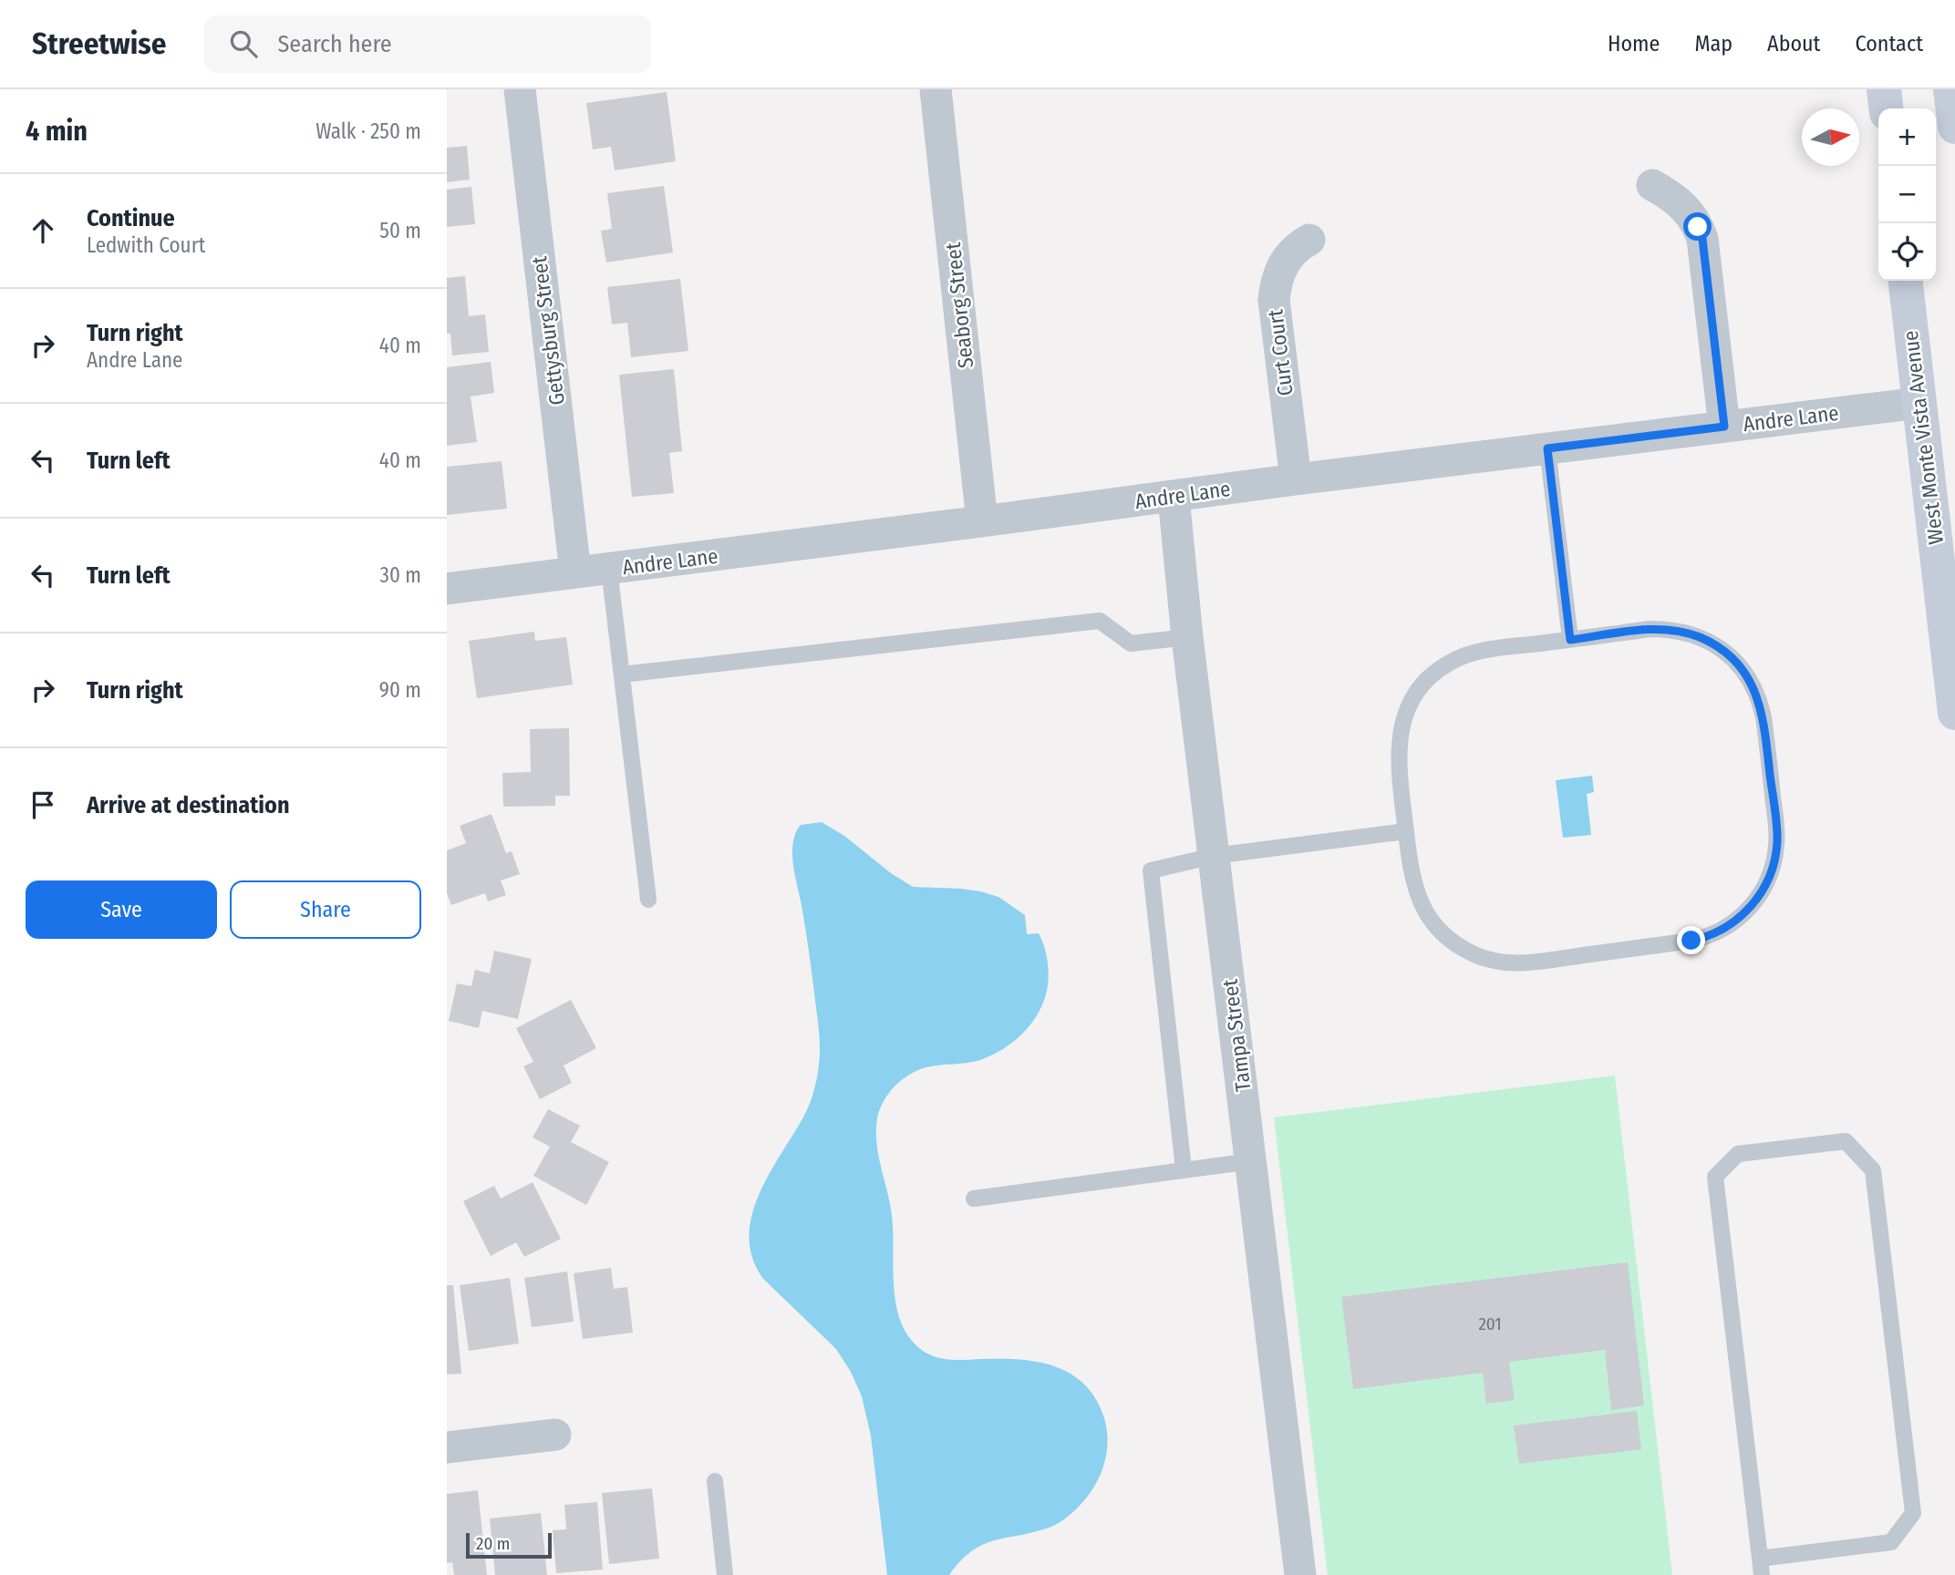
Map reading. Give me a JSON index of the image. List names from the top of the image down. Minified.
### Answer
{"streets":{"main road":["West Monte Vista Avenue"],"street":["Seaborg Street","Gettysburg Street","Curt Court","Andre Lane","Tampa Street"]},"crossings":[["Seaborg Street","Andre Lane"],["Gettysburg Street","Andre Lane"],["Curt Court","Andre Lane"],["Andre Lane","West Monte Vista Avenue"],["Andre Lane","Tampa Street"]],"house_numbers":["201"],"scale_bar":"20 m","north":"right","page":{"header":"Streetwise","search":"Search here","nav":["Home","Map","About","Contact"],"heading":["4 min","Walk · 250 m"],"map_buttons":["+","−"],"list":[["Continue","Ledwith Court","50 m"],["Turn right","Andre Lane","40 m"],["Turn left","40 m"],["Turn left","30 m"],["Turn right","90 m"],"Arrive at destination"],"buttons":["Save","Share"],"scale":"20 m"}}
